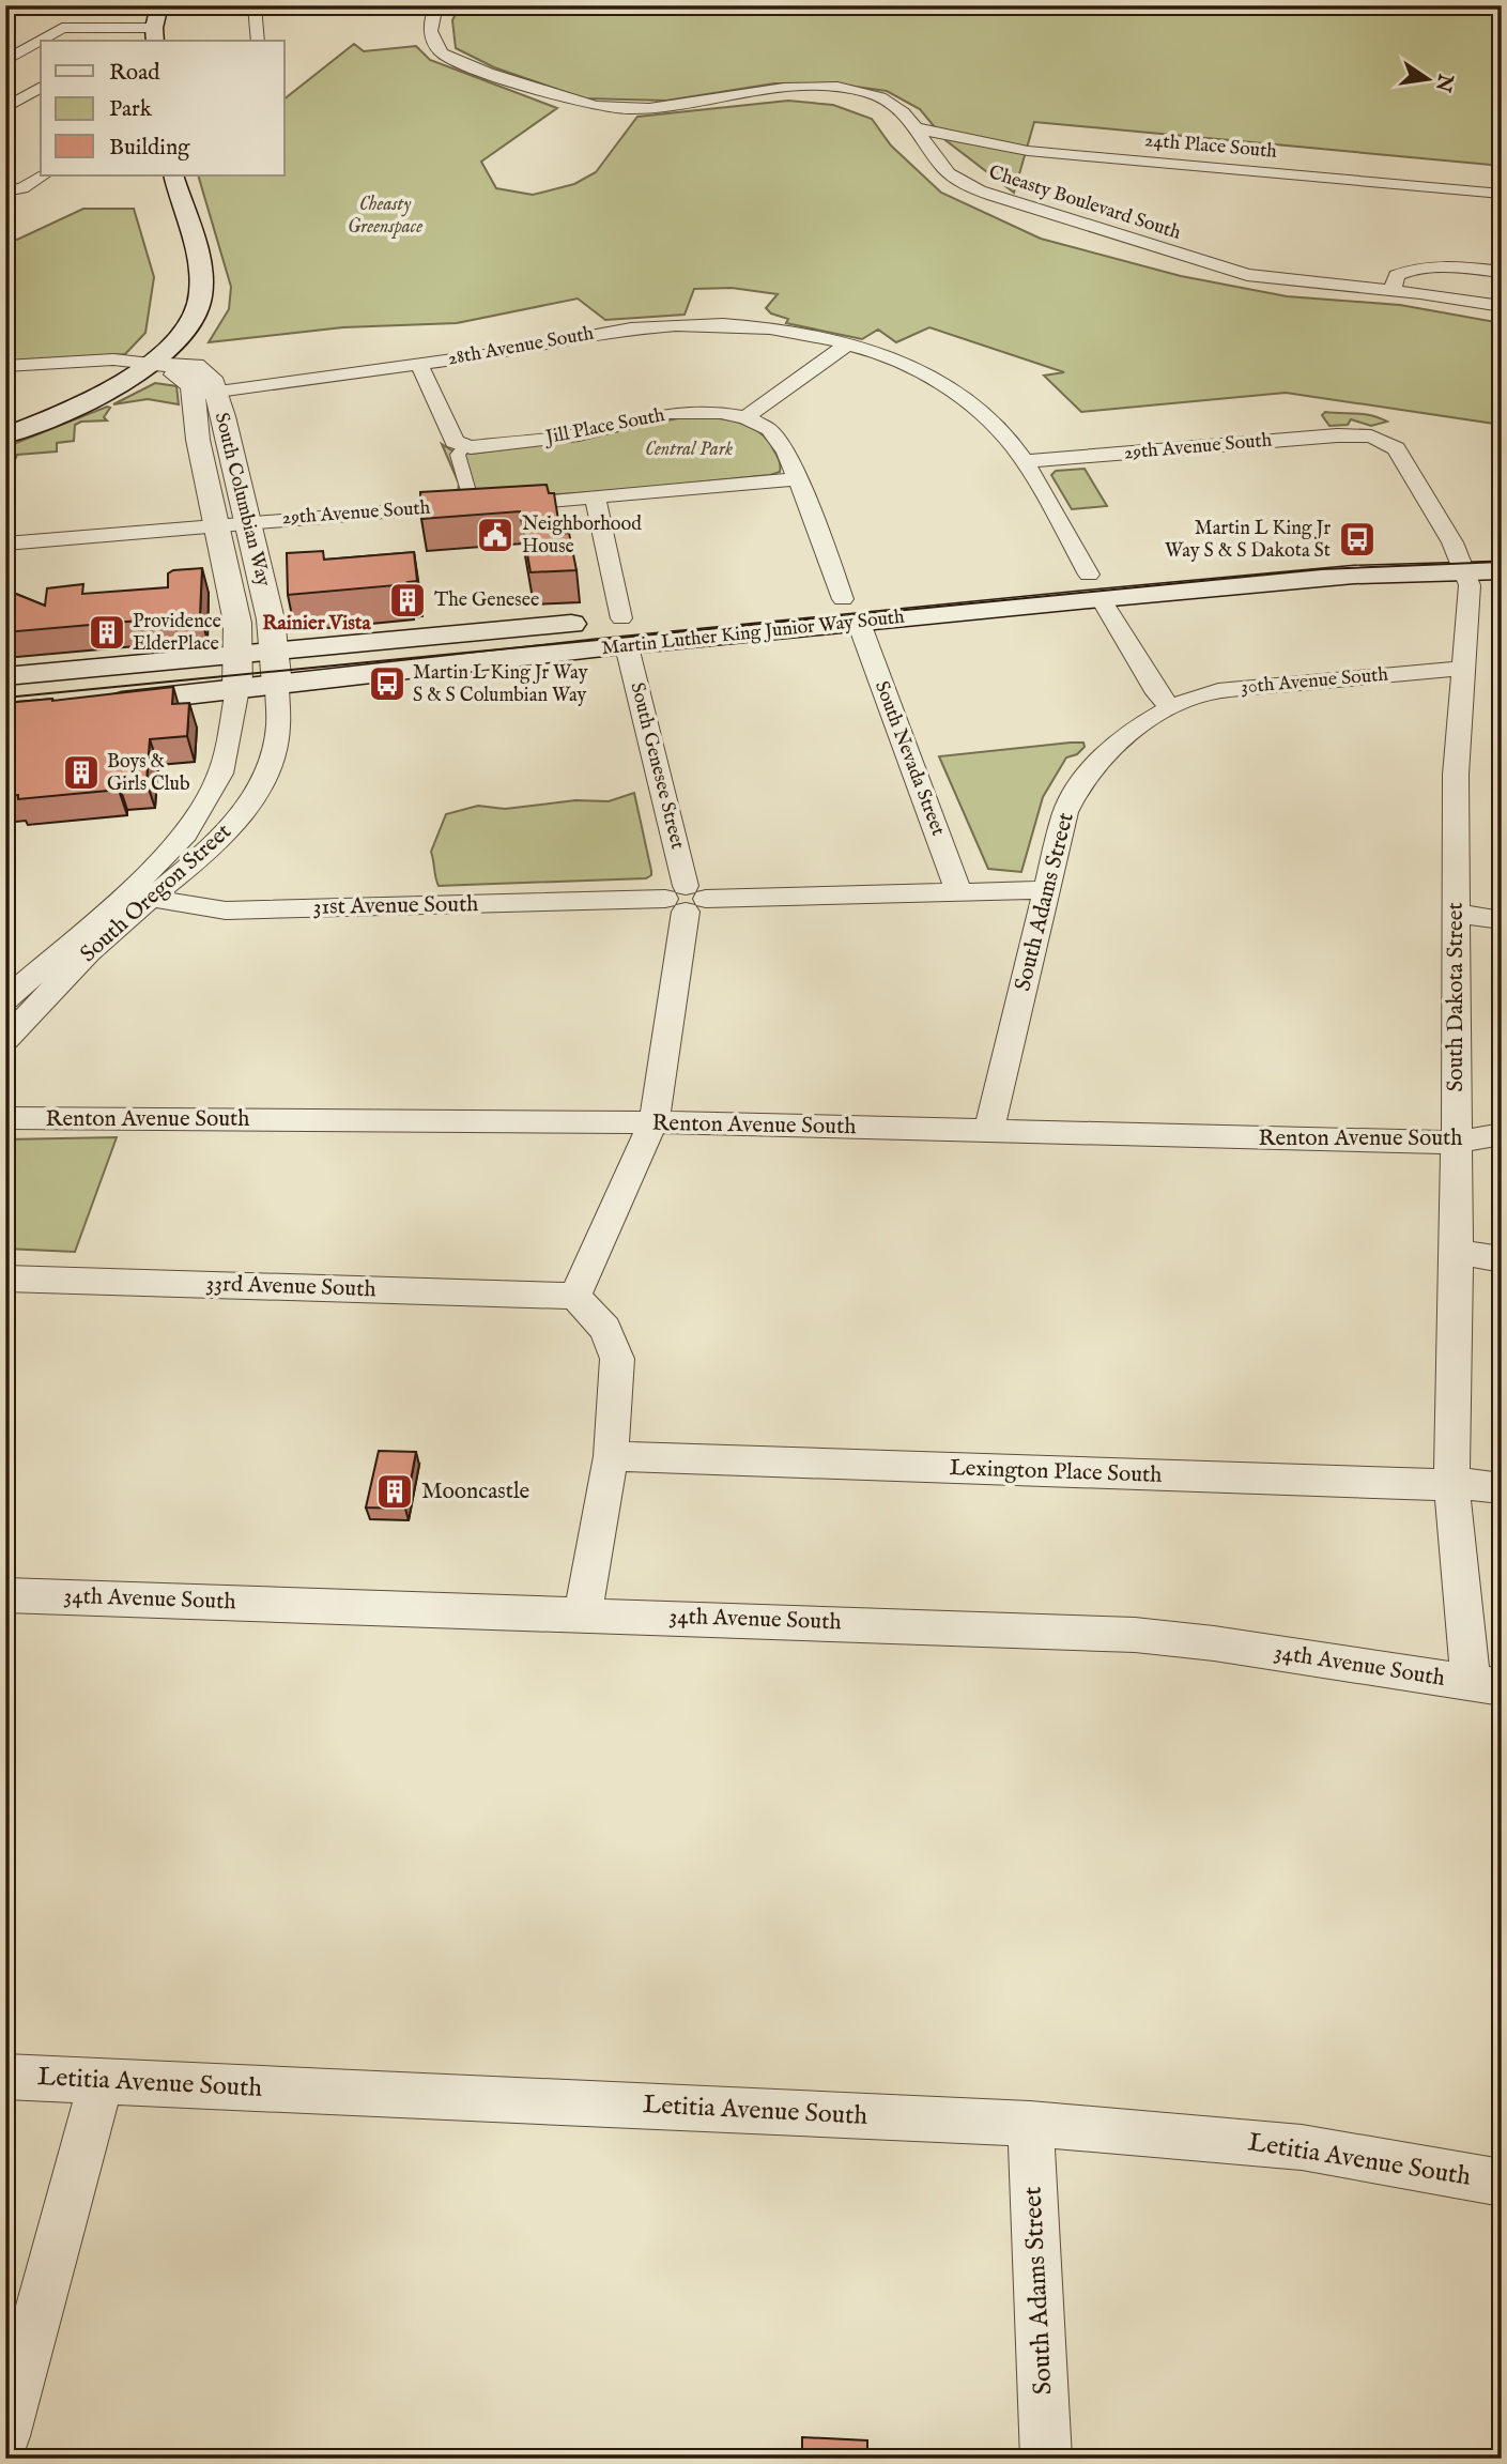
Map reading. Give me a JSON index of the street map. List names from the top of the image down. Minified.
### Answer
{"streets":{"main road":["Martin Luther King Junior Way South"],"street":["24th Place South","Cheasty Boulevard South","28th Avenue South","Jill Place South","29th Avenue South","South Columbian Way","30th Avenue South","South Nevada Street","South Genesee Street","South Oregon Street","South Adams Street","31st Avenue South","South Dakota Street","Renton Avenue South","33rd Avenue South","Lexington Place South","34th Avenue South","Letitia Avenue South"]},"crossings":[["24th Place South","Cheasty Boulevard South"],["28th Avenue South","South Columbian Way"],["Jill Place South","South Nevada Street"],["29th Avenue South","South Columbian Way"],["29th Avenue South","South Nevada Street"],["29th Avenue South","South Genesee Street"],["29th Avenue South","South Dakota Street"],["South Columbian Way","Martin Luther King Junior Way South"],["South Columbian Way","South Oregon Street"],["Martin Luther King Junior Way South","South Nevada Street"],["Martin Luther King Junior Way South","South Genesee Street"],["Martin Luther King Junior Way South","South Oregon Street"],["Martin Luther King Junior Way South","South Dakota Street"],["30th Avenue South","South Adams Street"],["30th Avenue South","South Dakota Street"],["South Nevada Street","31st Avenue South"],["South Genesee Street","31st Avenue South"],["South Genesee Street","Renton Avenue South"],["South Genesee Street","33rd Avenue South"],["South Oregon Street","31st Avenue South"],["South Adams Street","31st Avenue South"],["South Adams Street","Renton Avenue South"],["South Adams Street","Letitia Avenue South"],["South Dakota Street","Renton Avenue South"],["South Dakota Street","Lexington Place South"],["South Dakota Street","34th Avenue South"]],"districts":["Rainier Vista"],"parks":["Cheasty Greenspace","Central Park"],"places":{"public building":["Neighborhood House"],"bus stop":["Martin L King Jr Way S & S Dakota St","Martin L King Jr Way S & S Columbian Way"],"building":["The Genesee","Providence ElderPlace","Boys & Girls Club","Mooncastle"]},"legend":["Road","Park","Building"],"north":"right"}
